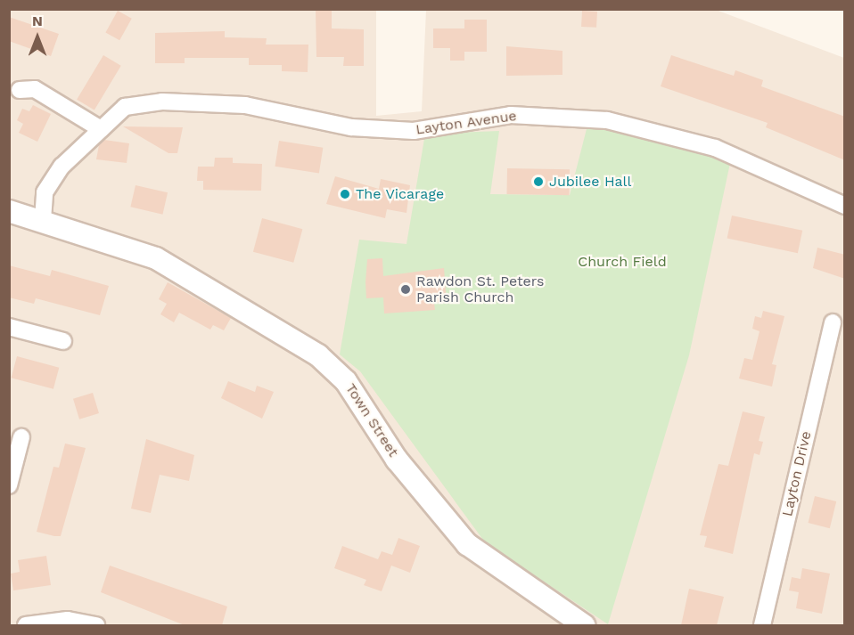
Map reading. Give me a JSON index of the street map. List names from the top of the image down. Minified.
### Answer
{"streets":{"street":["Layton Avenue","Town Street","Layton Drive"]},"crossings":[["Layton Avenue","Town Street"]],"parks":["Church Field"],"places":["Jubilee Hall","The Vicarage","Rawdon St. Peters Parish Church"],"north":"top"}
